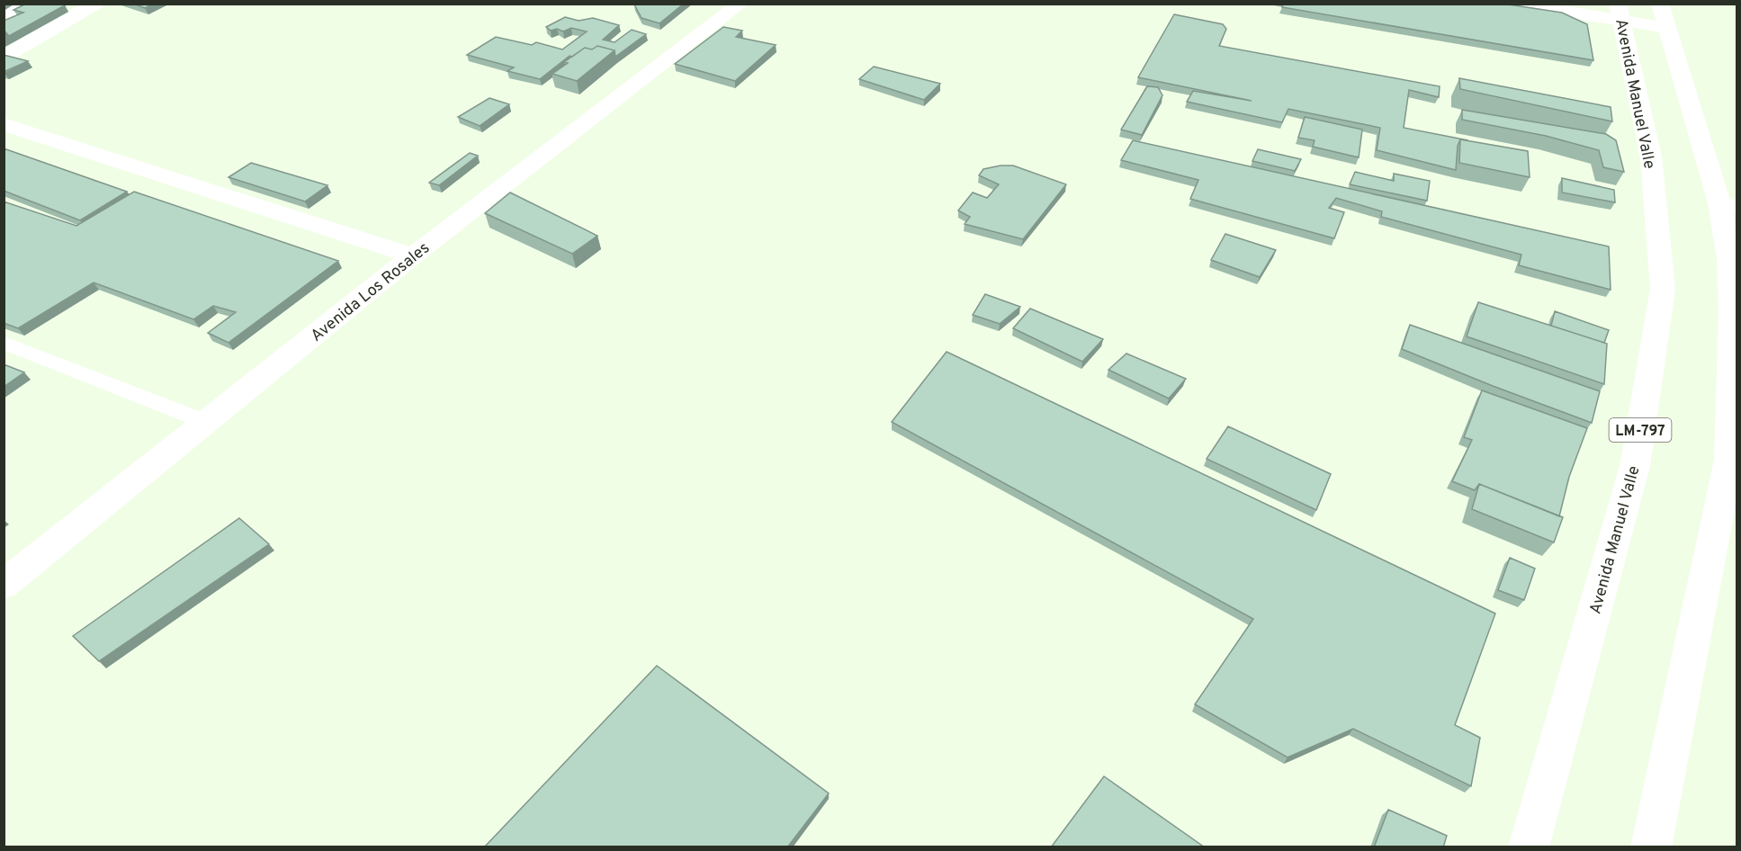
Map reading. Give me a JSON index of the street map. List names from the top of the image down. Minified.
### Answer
{"streets":{"main road":["Avenida Manuel Valle","Avenida Los Rosales","LM-797"]}}
